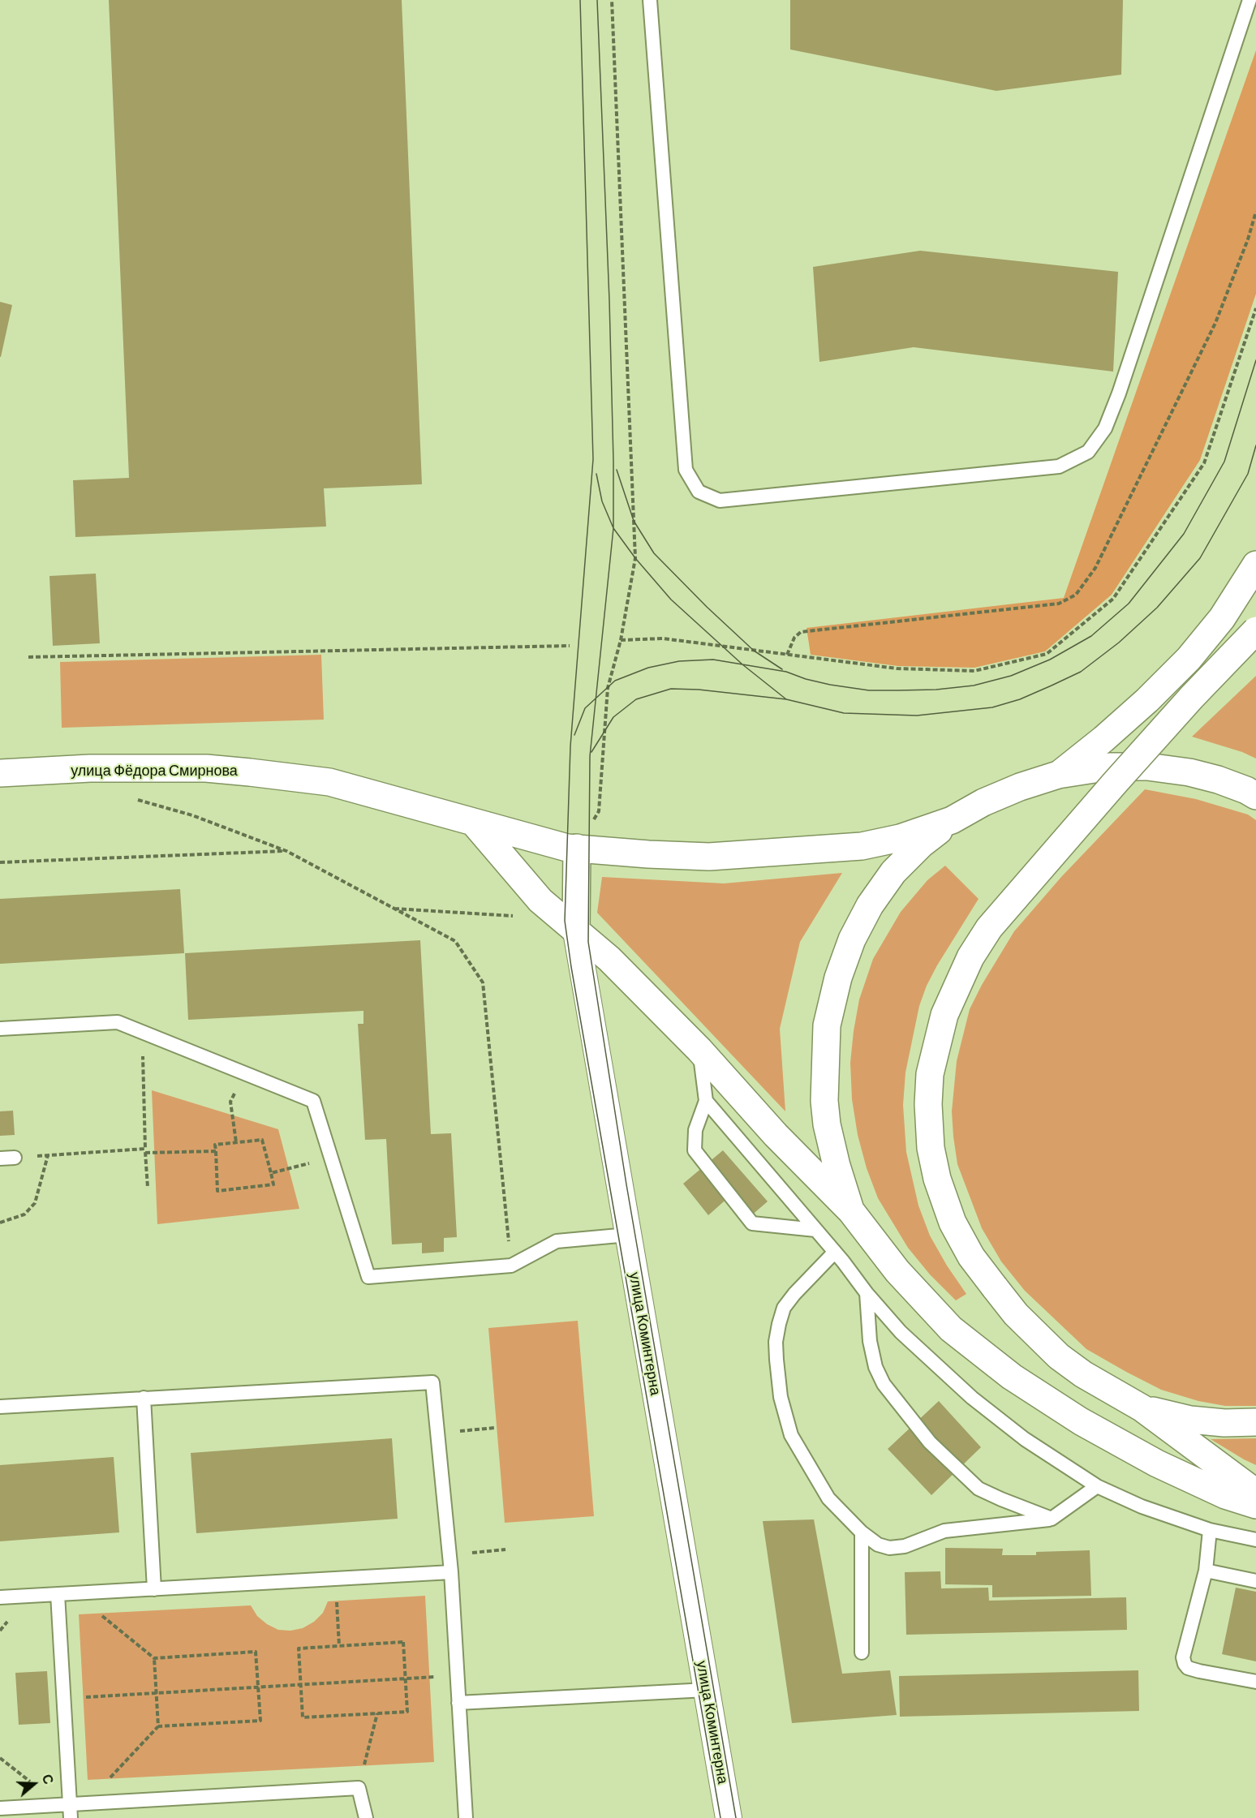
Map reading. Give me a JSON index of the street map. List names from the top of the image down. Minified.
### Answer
{"streets":{"main road":["улица Фёдора Смирнова","улица Коминтерна"]},"crossings":[["улица Фёдора Смирнова","улица Коминтерна"]],"north":"right"}
